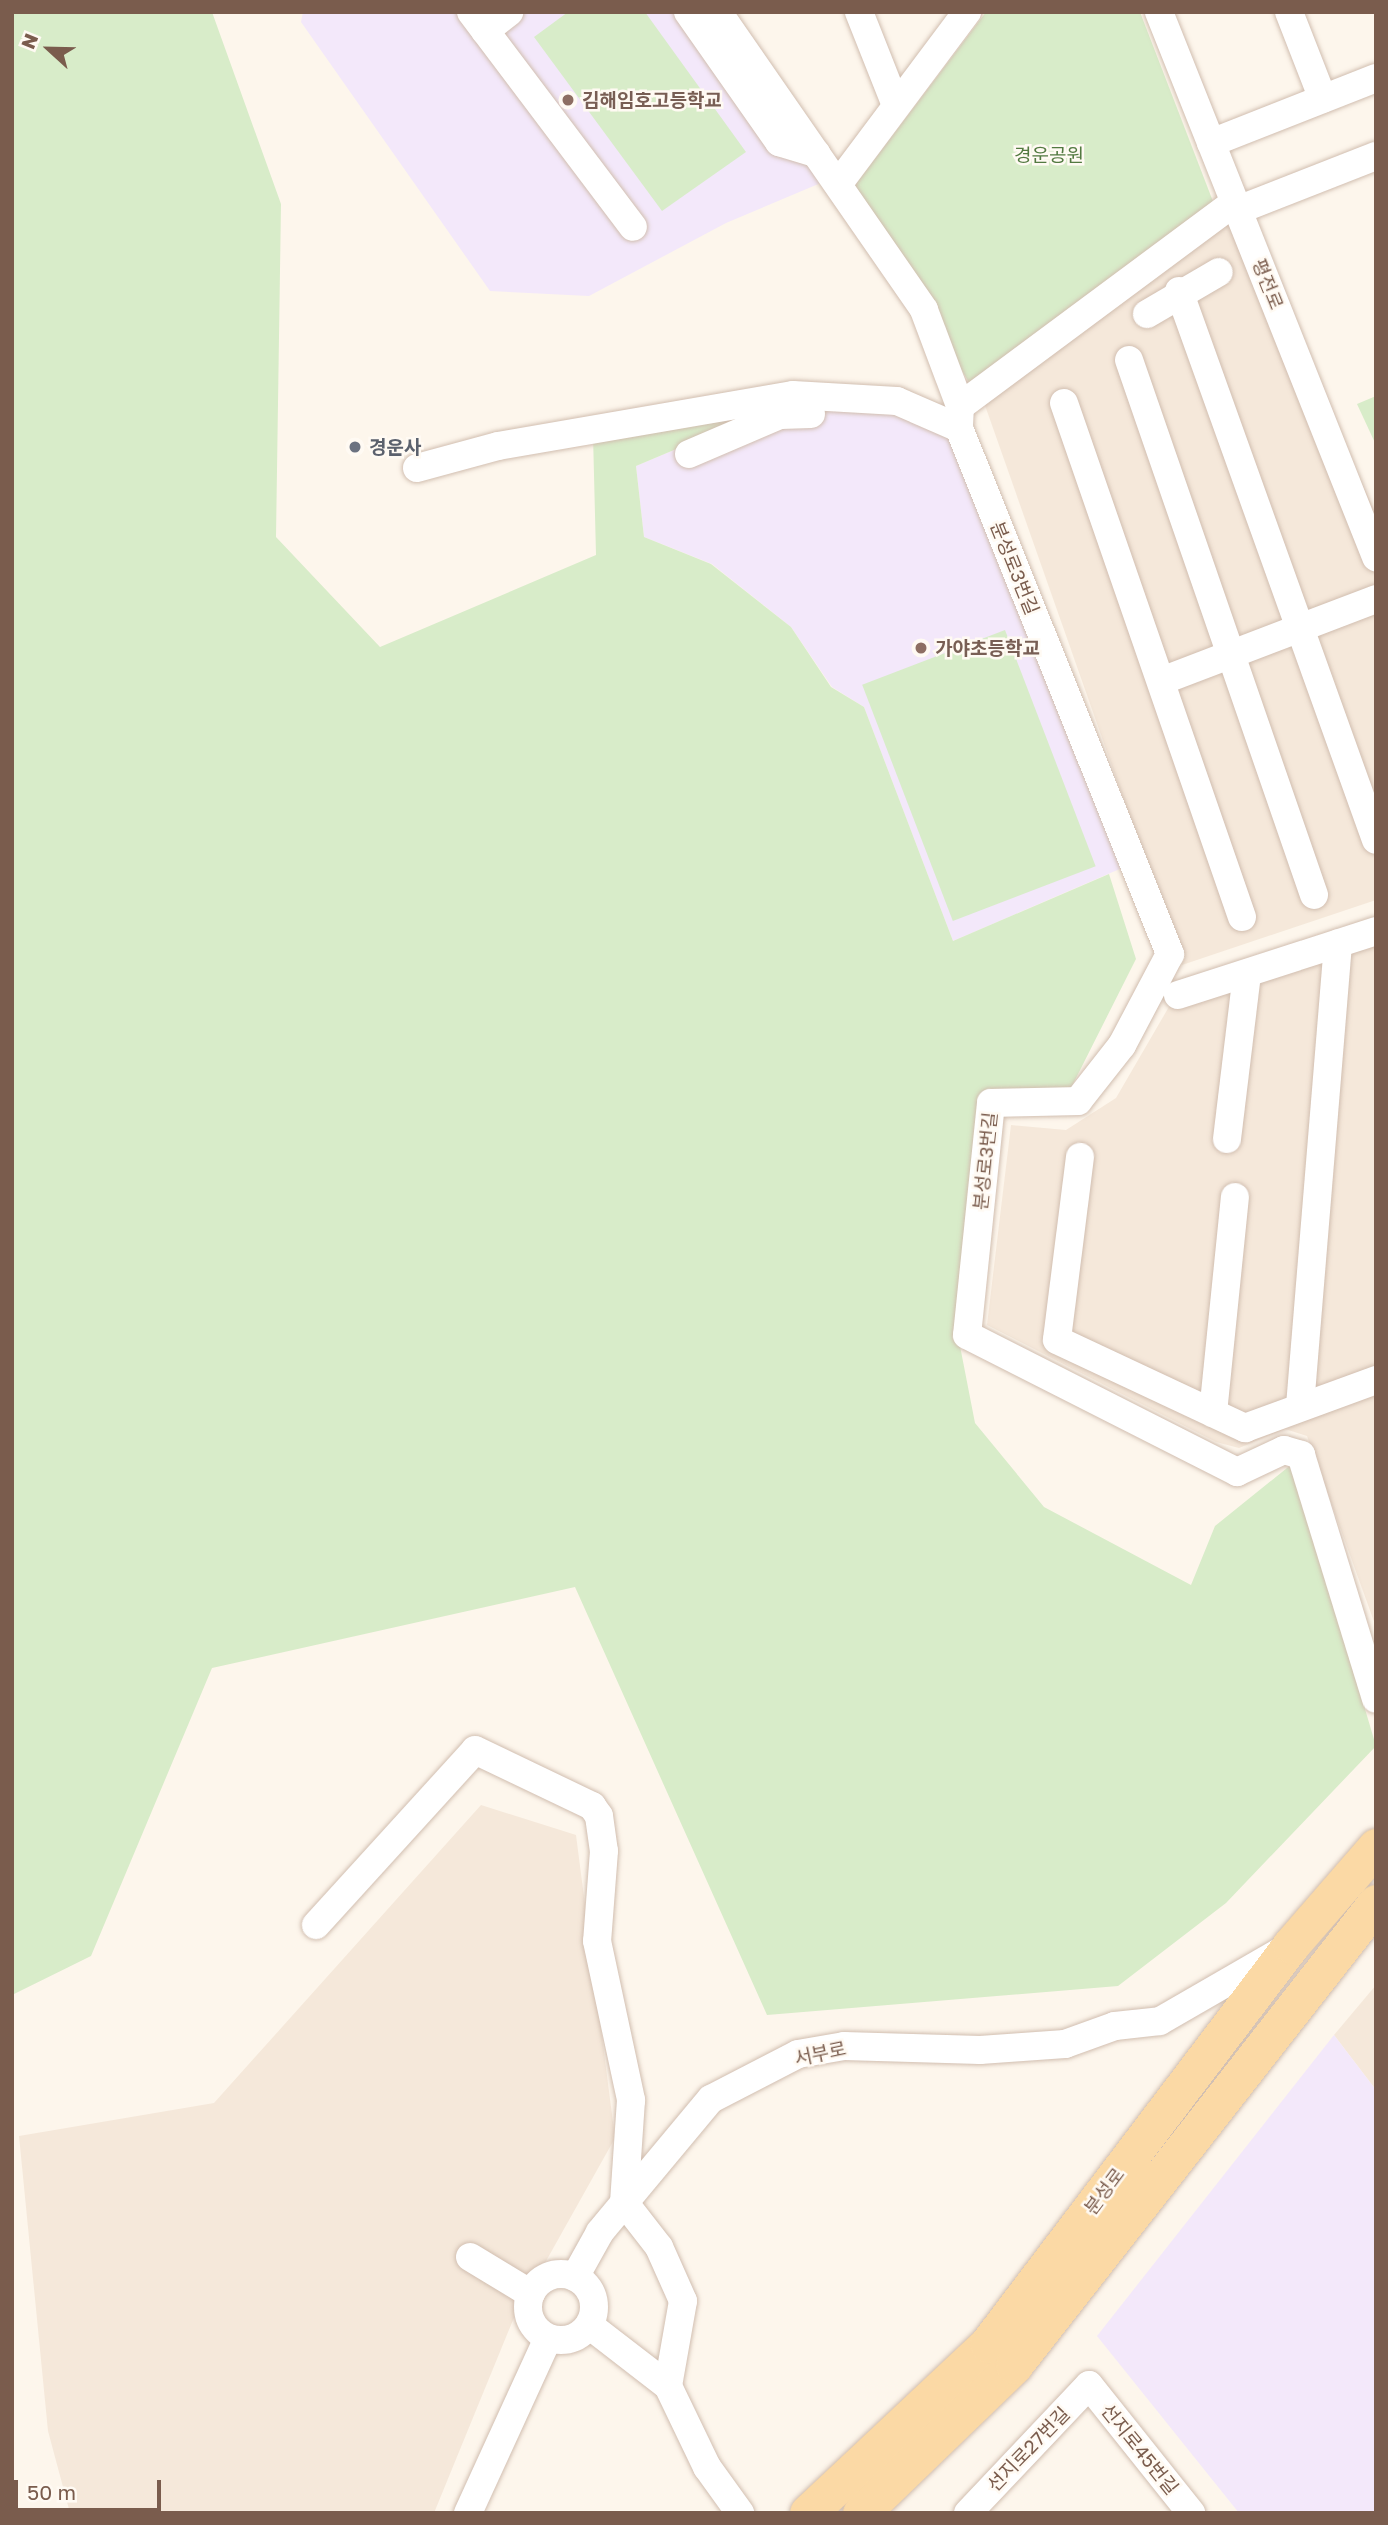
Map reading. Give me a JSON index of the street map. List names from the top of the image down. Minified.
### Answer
{"streets":{"main road":["분성로"],"street":["평전로","분성로3번길","서부로","선지로27번길","선지로45번길"]},"crossings":[["서부로","분성로"],["선지로27번길","선지로45번길"]],"parks":["경운공원"],"places":["김해임호고등학교","경운사","가야초등학교"],"scale_bar":"50 m","north":"left"}
